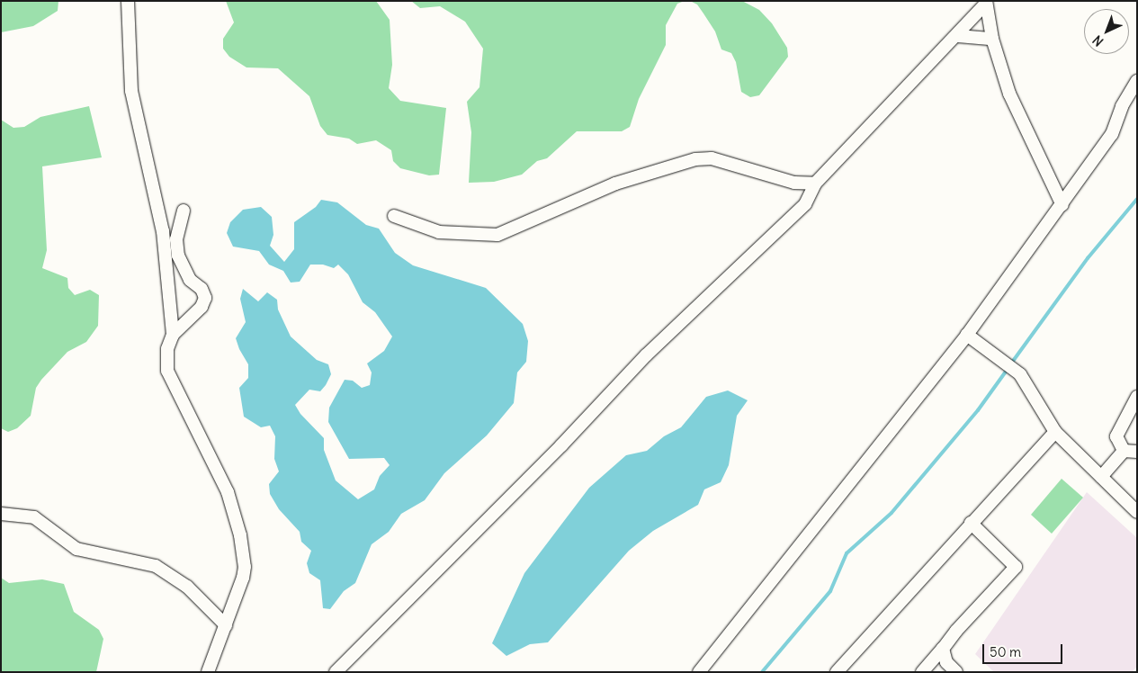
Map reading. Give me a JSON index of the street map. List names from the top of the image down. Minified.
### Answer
{"scale_bar":"50 m","north":"bottom left"}
